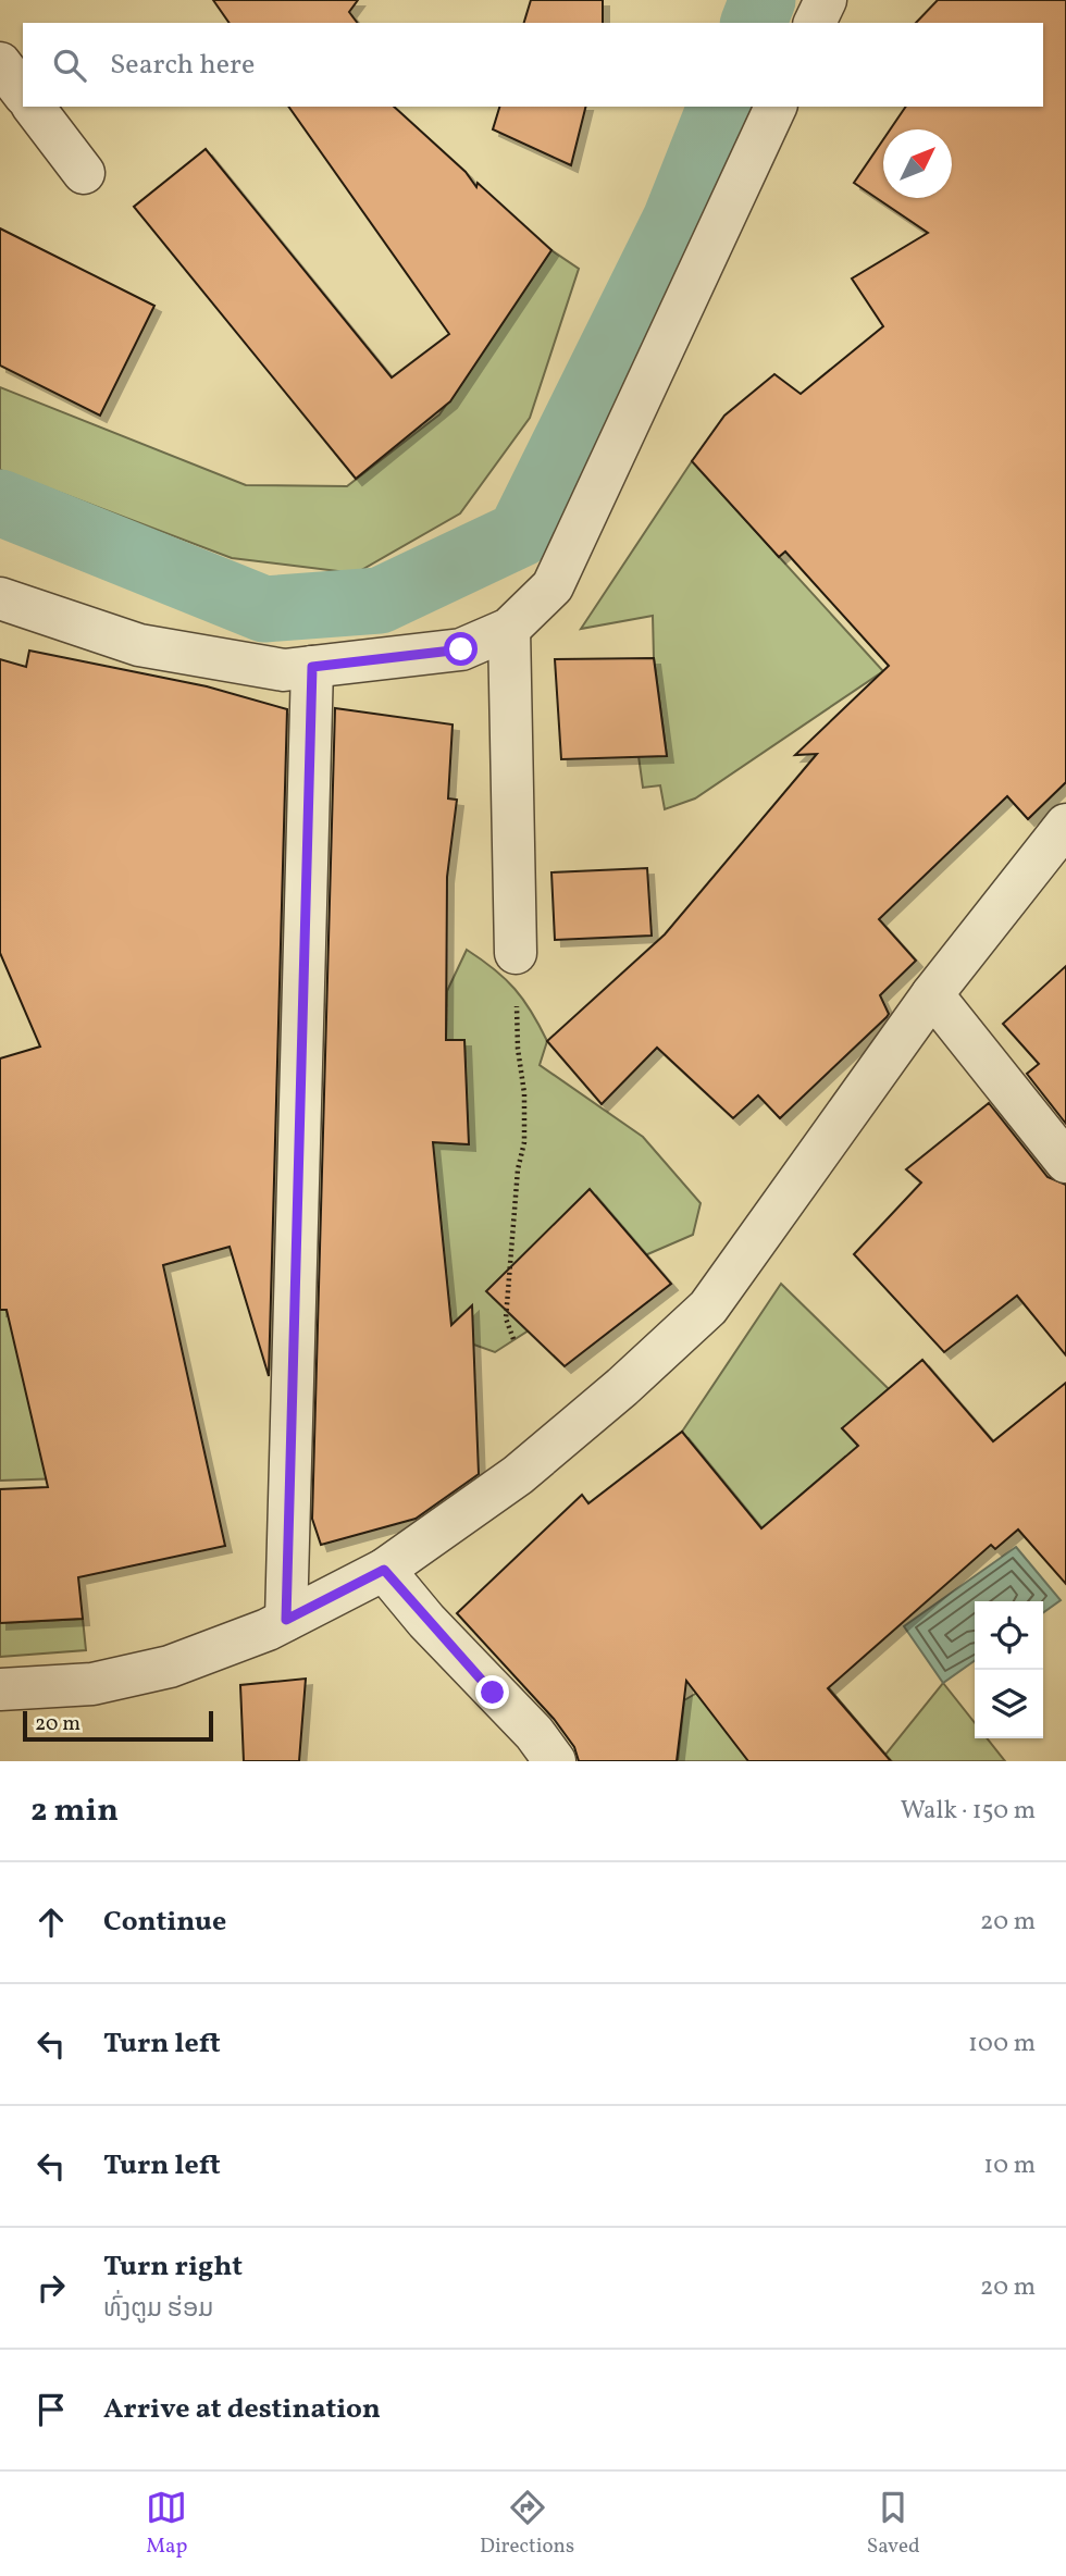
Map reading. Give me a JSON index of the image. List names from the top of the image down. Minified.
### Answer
{"scale_bar":"20 m","north":"top right","page":{"search":"Search here","scale":"20 m","heading":["2 min","Walk · 150 m"],"list":[["Continue","20 m"],["Turn left","100 m"],["Turn left","10 m"],["Turn right","ທົ່ງຕູມ ຮ່ອມ","20 m"],"Arrive at destination"],"nav":["Map","Directions","Saved"]}}
